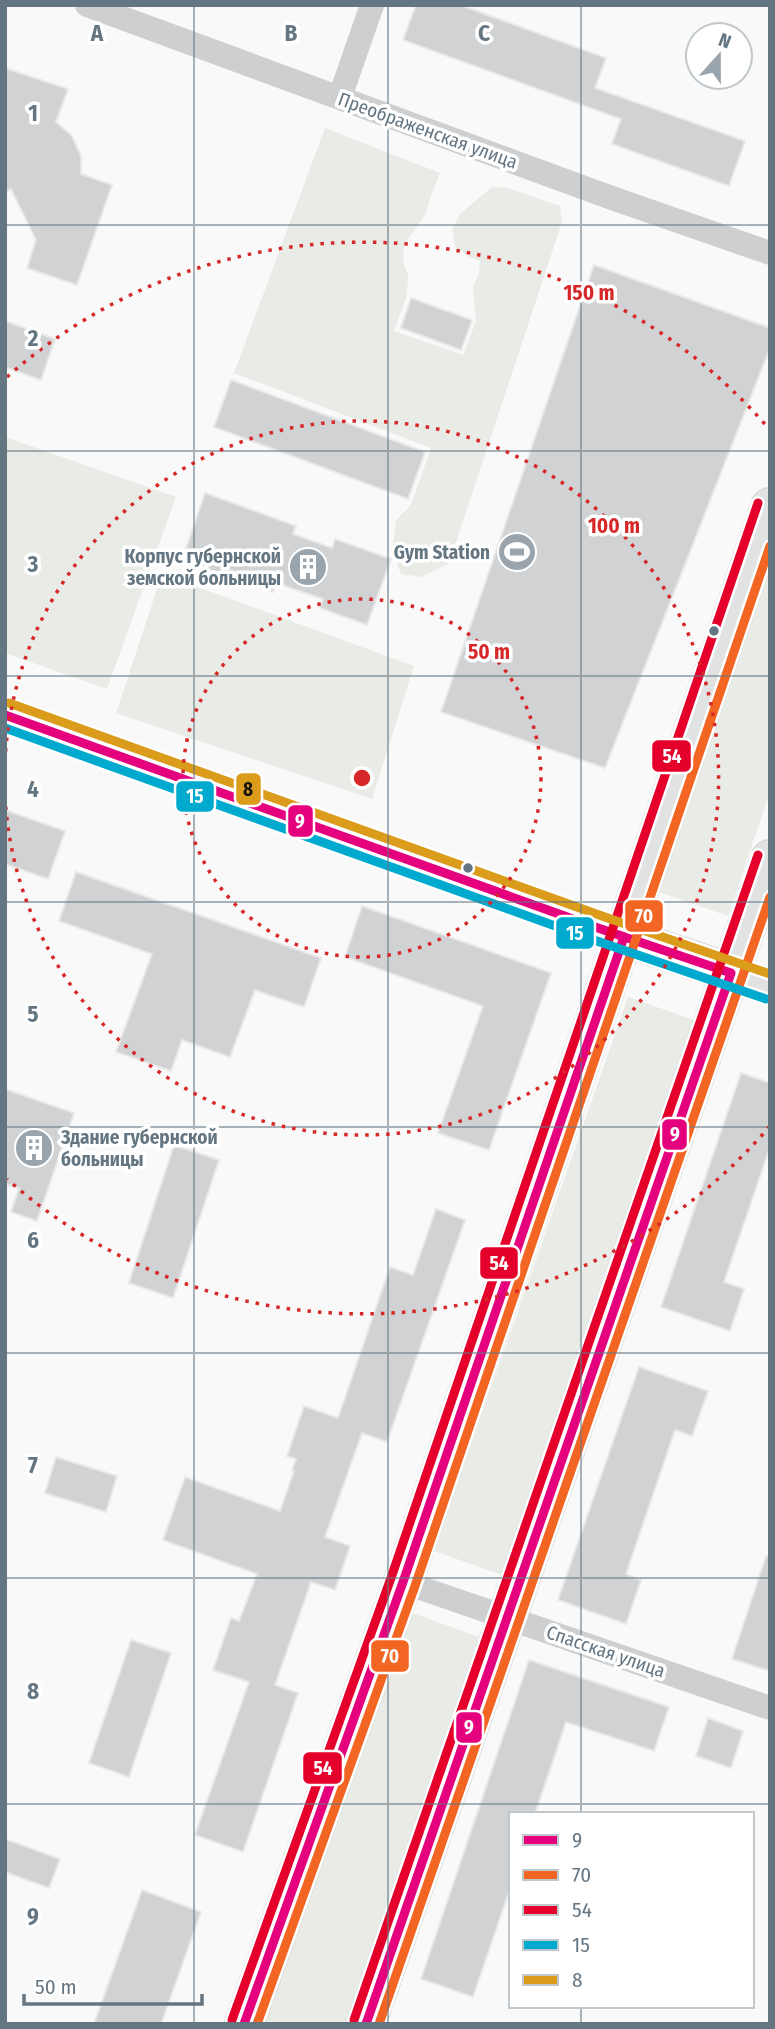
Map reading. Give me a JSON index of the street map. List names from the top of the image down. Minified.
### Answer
{"streets":{"street":["Преображенская улица","Спасская улица"]},"places":{"sports":["Gym Station"],"building":["Корпус губернской земской больницы","Здание губернской больницы"]},"lines":["transit line 54","transit line 70","transit line 8","transit line 9","transit line 15"],"legend":["9","70","54","15","8"],"scale_bar":"50 m","north":"top","grid":{"columns":["A","B","C"],"rows":["1","2","3","4","5","6","7","8","9"]},"rings":["150 m","100 m","50 m"]}
